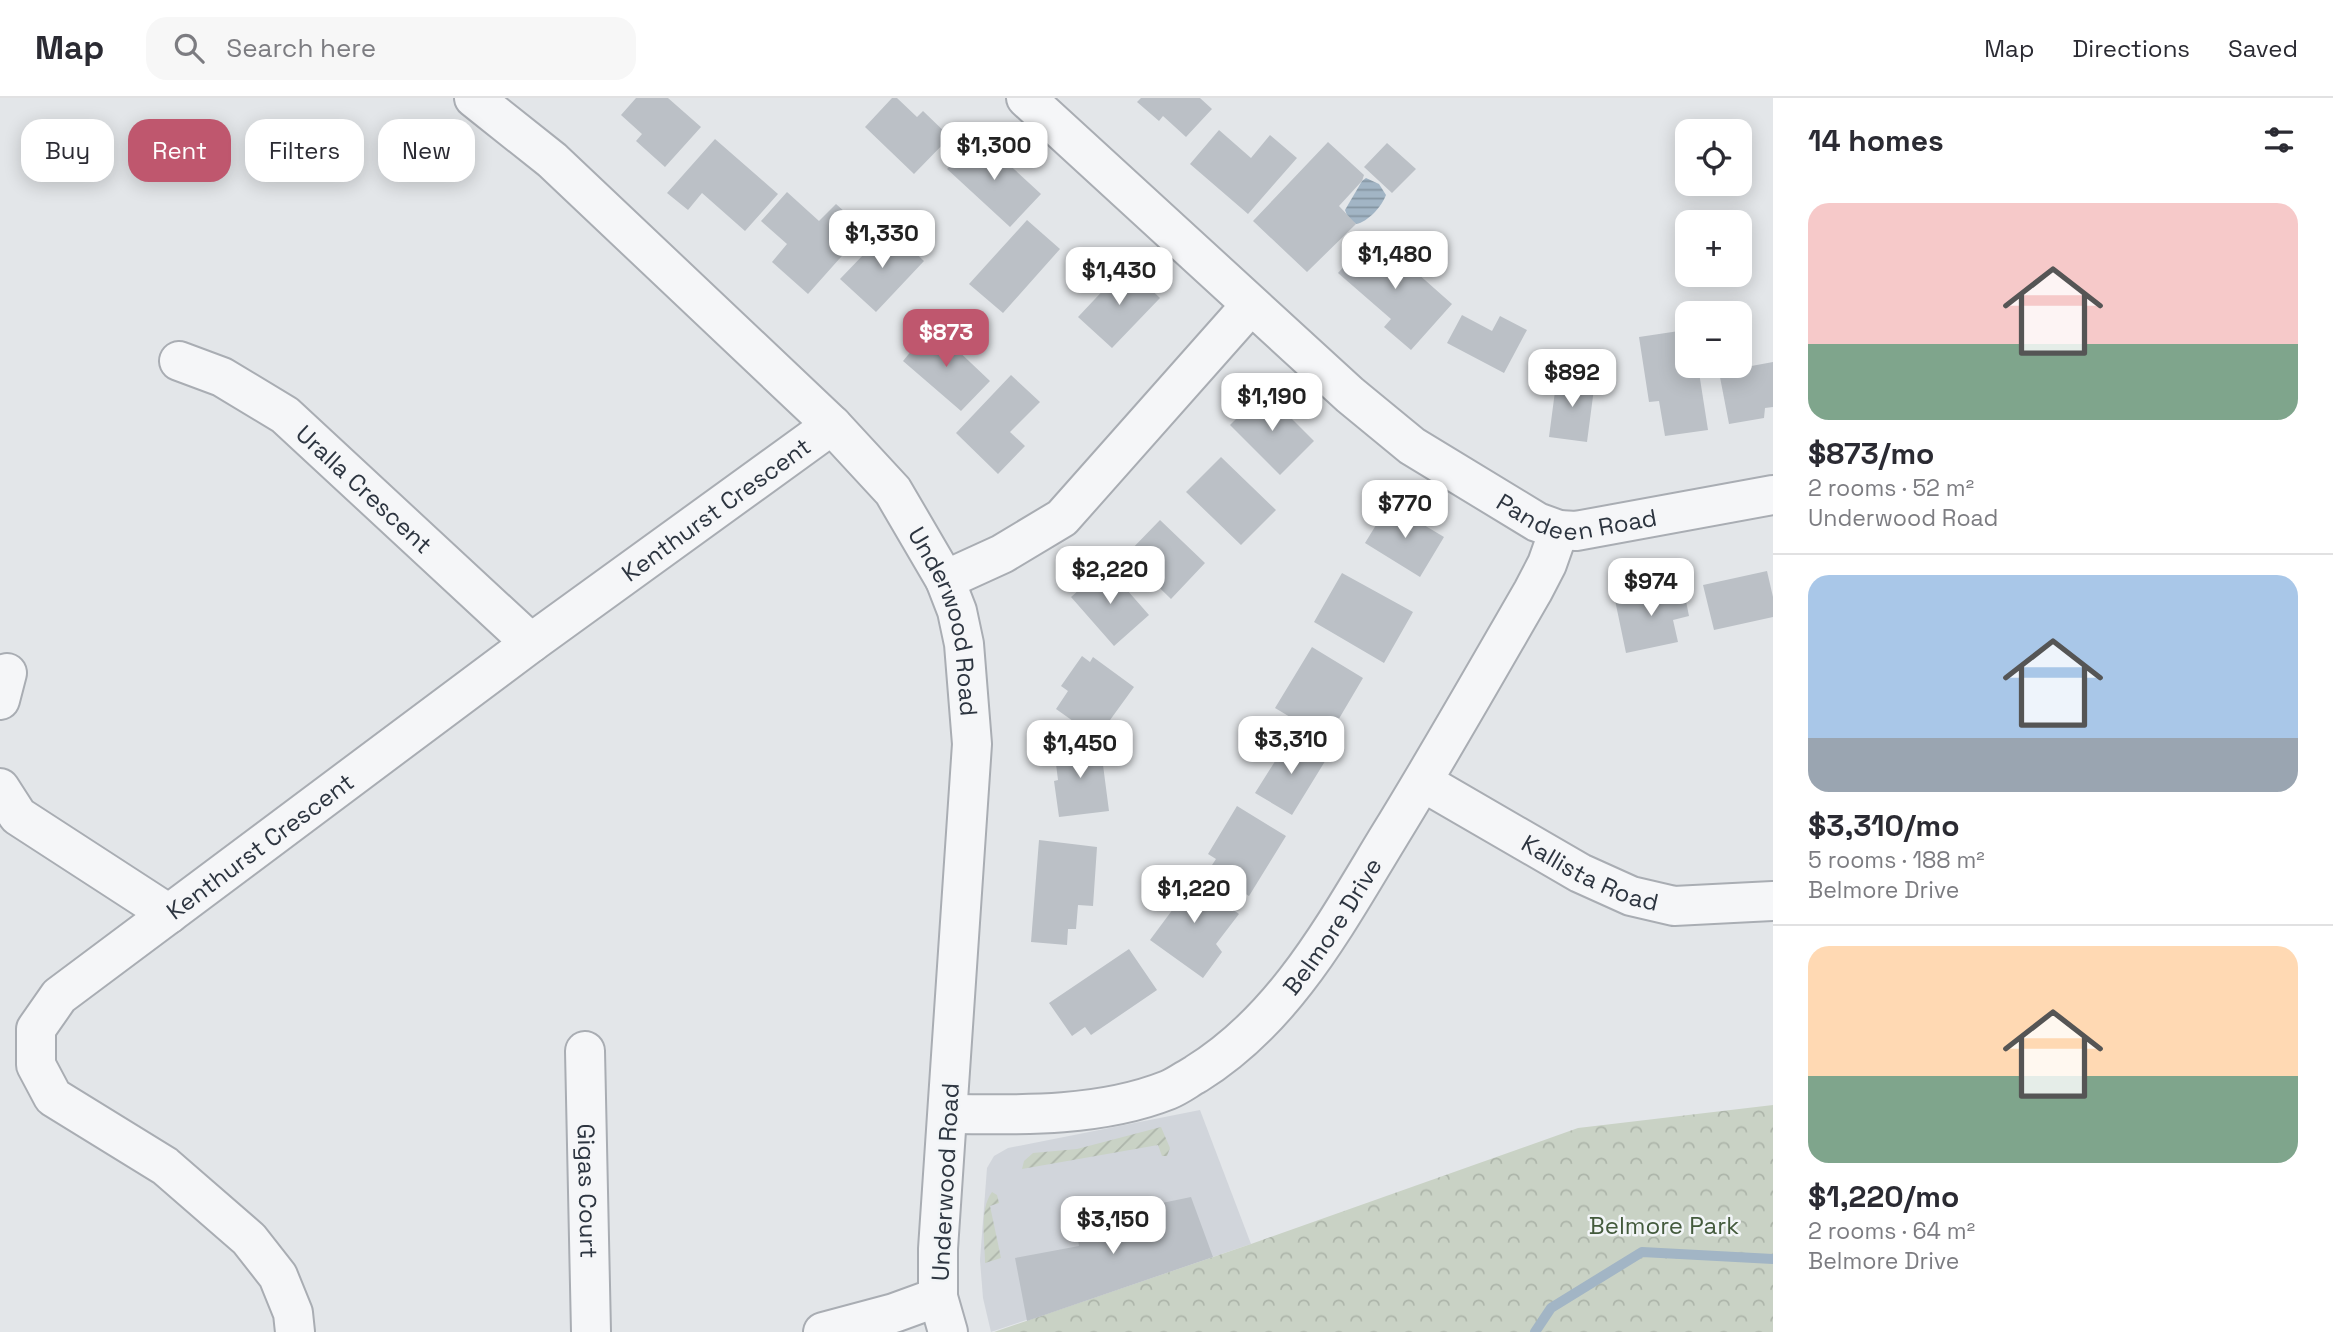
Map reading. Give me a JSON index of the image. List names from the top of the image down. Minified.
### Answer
{"streets":{"street":["Uralla Crescent","Pandeen Road","Kenthurst Crescent","Underwood Road","Kallista Road","Belmore Drive","Gigas Court"]},"crossings":[["Uralla Crescent","Kenthurst Crescent"],["Pandeen Road","Belmore Drive"],["Kenthurst Crescent","Underwood Road"],["Underwood Road","Belmore Drive"],["Kallista Road","Belmore Drive"]],"parks":["Belmore Park"],"page":{"header":"Map","search":"Search here","nav":["Map","Directions","Saved"],"heading":"14 homes","map_buttons":["+","−"],"chip":["Buy","Rent","Filters","New"],"price":["$1,300","$1,330","$1,480","$1,430","$873","$892","$1,190","$770","$2,220","$974","$3,310","$1,450","$1,220","$3,150"],"list":[{"name":"$873/mo","note":"2 rooms · 52 m² · Underwood Road"},{"name":"$3,310/mo","note":"5 rooms · 188 m² · Belmore Drive"},{"name":"$1,220/mo","note":"2 rooms · 64 m² · Belmore Drive"}]}}
